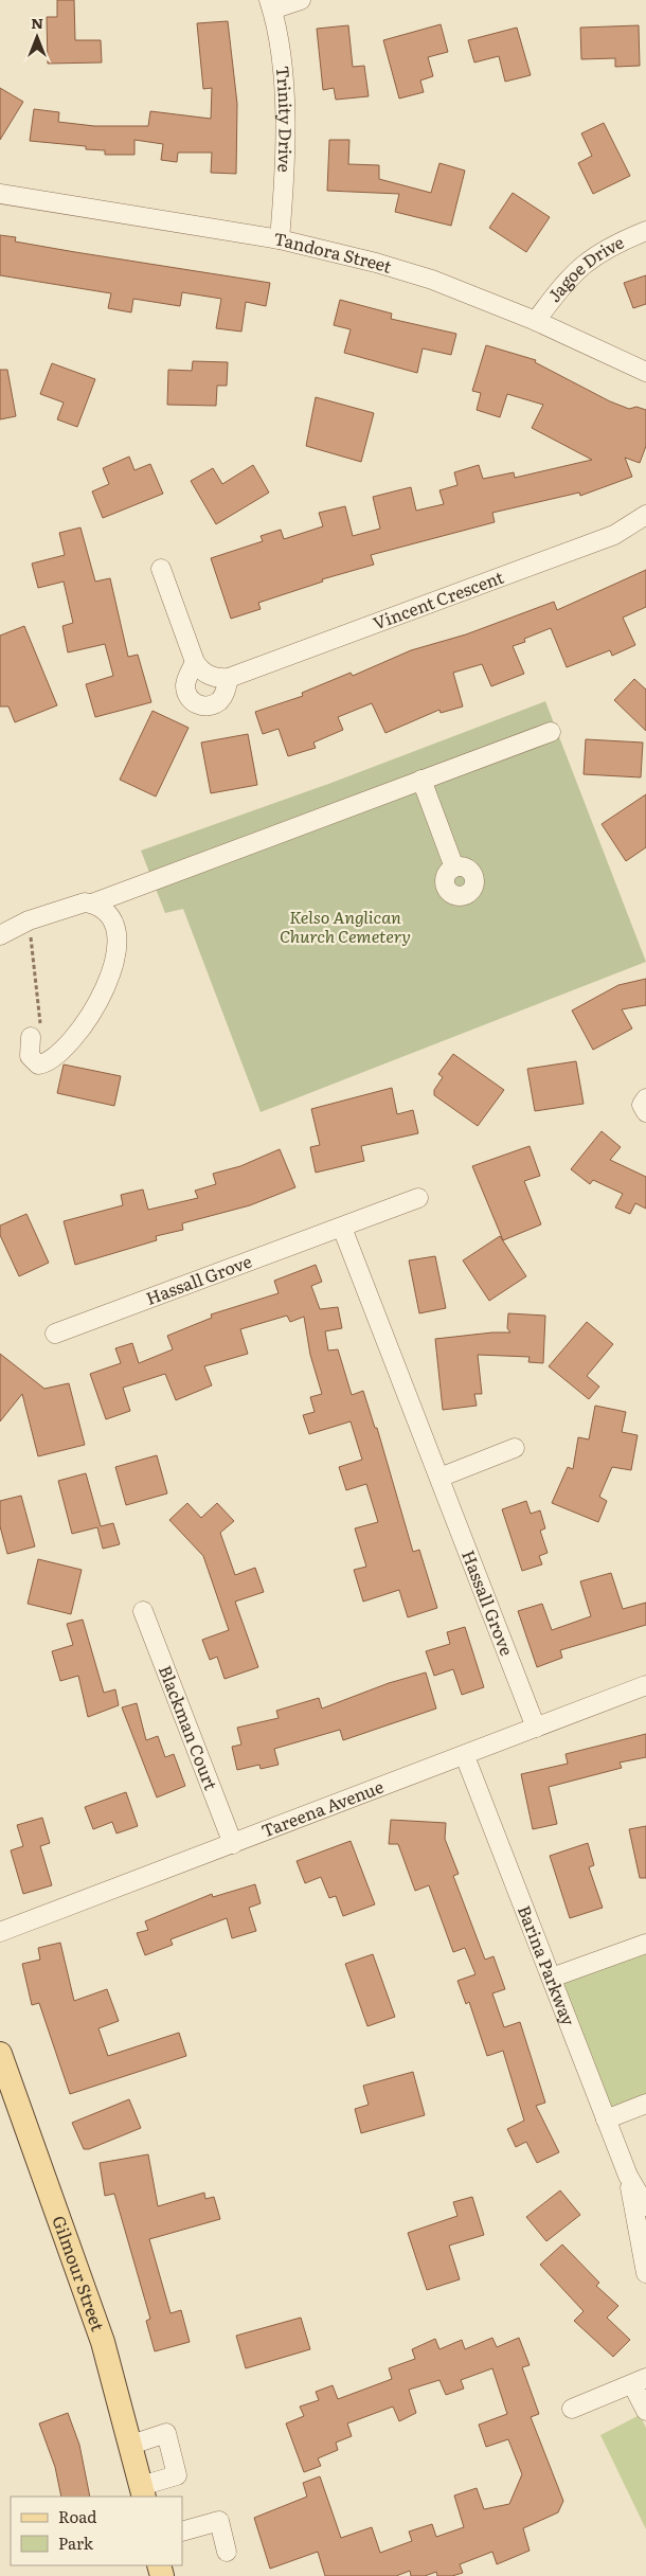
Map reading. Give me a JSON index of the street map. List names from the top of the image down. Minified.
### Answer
{"streets":{"main road":["Gilmour Street"],"street":["Trinity Drive","Tandora Street","Jagoe Drive","Vincent Crescent","Hassall Grove","Blackman Court","Tareena Avenue","Barina Parkway"]},"crossings":[["Trinity Drive","Tandora Street"],["Tandora Street","Jagoe Drive"],["Hassall Grove","Tareena Avenue"],["Blackman Court","Tareena Avenue"],["Tareena Avenue","Barina Parkway"]],"parks":["Kelso Anglican Church Cemetery"],"legend":["Road","Park"],"north":"top"}
